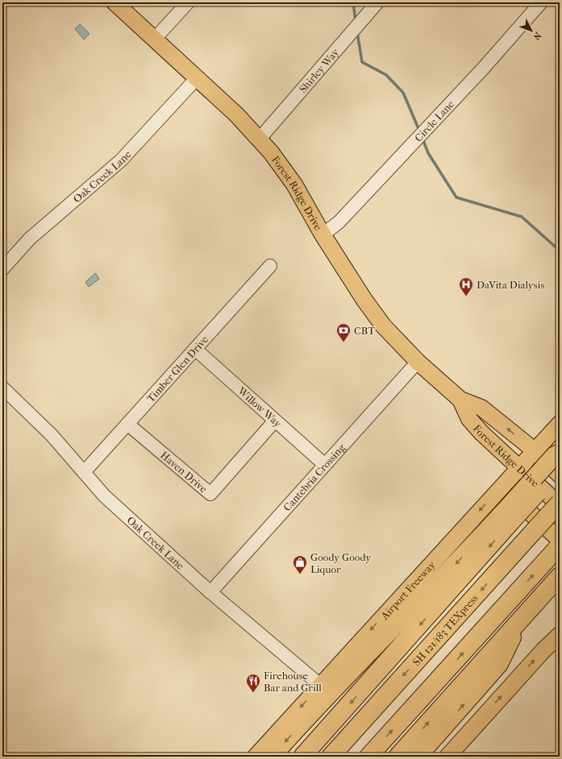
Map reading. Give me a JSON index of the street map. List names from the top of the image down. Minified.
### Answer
{"streets":{"highway":["SH 121/183 TEXpress"],"main road":["Forest Ridge Drive","Airport Freeway"],"street":["Shirley Way","Circle Lane","Oak Creek Lane","Timber Glen Drive","Willow Way","Haven Drive","Cantebria Crossing"]},"crossings":[["Shirley Way","Forest Ridge Drive"],["Circle Lane","Forest Ridge Drive"],["Oak Creek Lane","Forest Ridge Drive"],["Oak Creek Lane","Timber Glen Drive"],["Oak Creek Lane","Cantebria Crossing"],["Oak Creek Lane","Airport Freeway"],["Forest Ridge Drive","Cantebria Crossing"],["Forest Ridge Drive","Airport Freeway"],["Forest Ridge Drive","SH 121/183 TEXpress"],["Timber Glen Drive","Willow Way"],["Timber Glen Drive","Haven Drive"],["Willow Way","Haven Drive"],["Willow Way","Cantebria Crossing"]],"places":{"hospital":["DaVita Dialysis"],"bank":["CBT"],"shop":["Goody Goody Liquor"],"restaurant":["Firehouse Bar and Grill"]},"north":"bottom right"}
